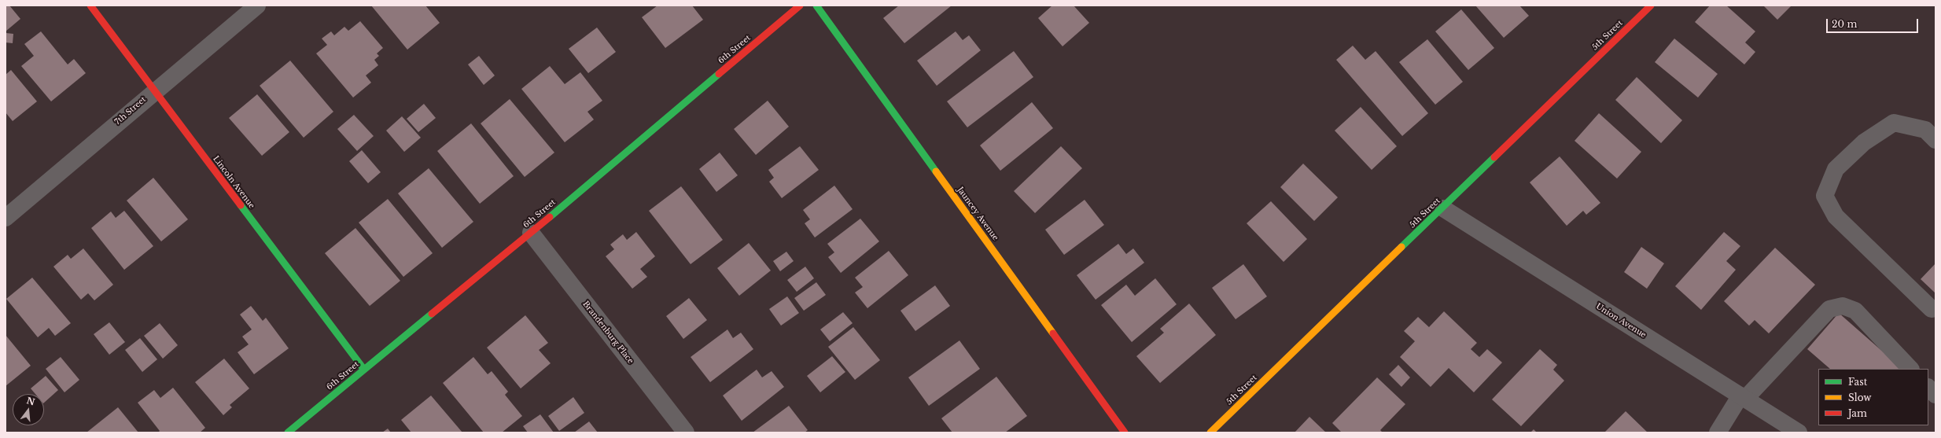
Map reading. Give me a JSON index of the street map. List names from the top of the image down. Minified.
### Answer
{"streets":{"street":["5th Street","6th Street","7th Street","Lincoln Avenue","Jauncey Avenue","Union Avenue","Brandenburg Place"]},"crossings":[["5th Street","Union Avenue"],["6th Street","Lincoln Avenue"],["6th Street","Brandenburg Place"],["7th Street","Lincoln Avenue"]],"legend":["Fast","Slow","Jam"],"scale_bar":"20 m","north":"top"}
